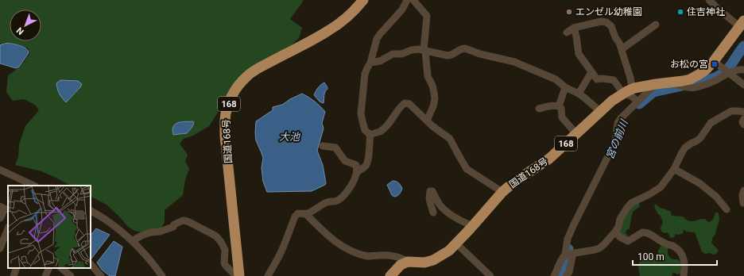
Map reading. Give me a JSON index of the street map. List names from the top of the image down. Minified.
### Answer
{"streets":{"highway":["168","国道168号"]},"water":["大池","宮の前川"],"places":{"other":["エンゼル幼稚園","住吉神社"],"transit":["お松の宮"]},"scale_bar":"100 m","north":"bottom left"}
